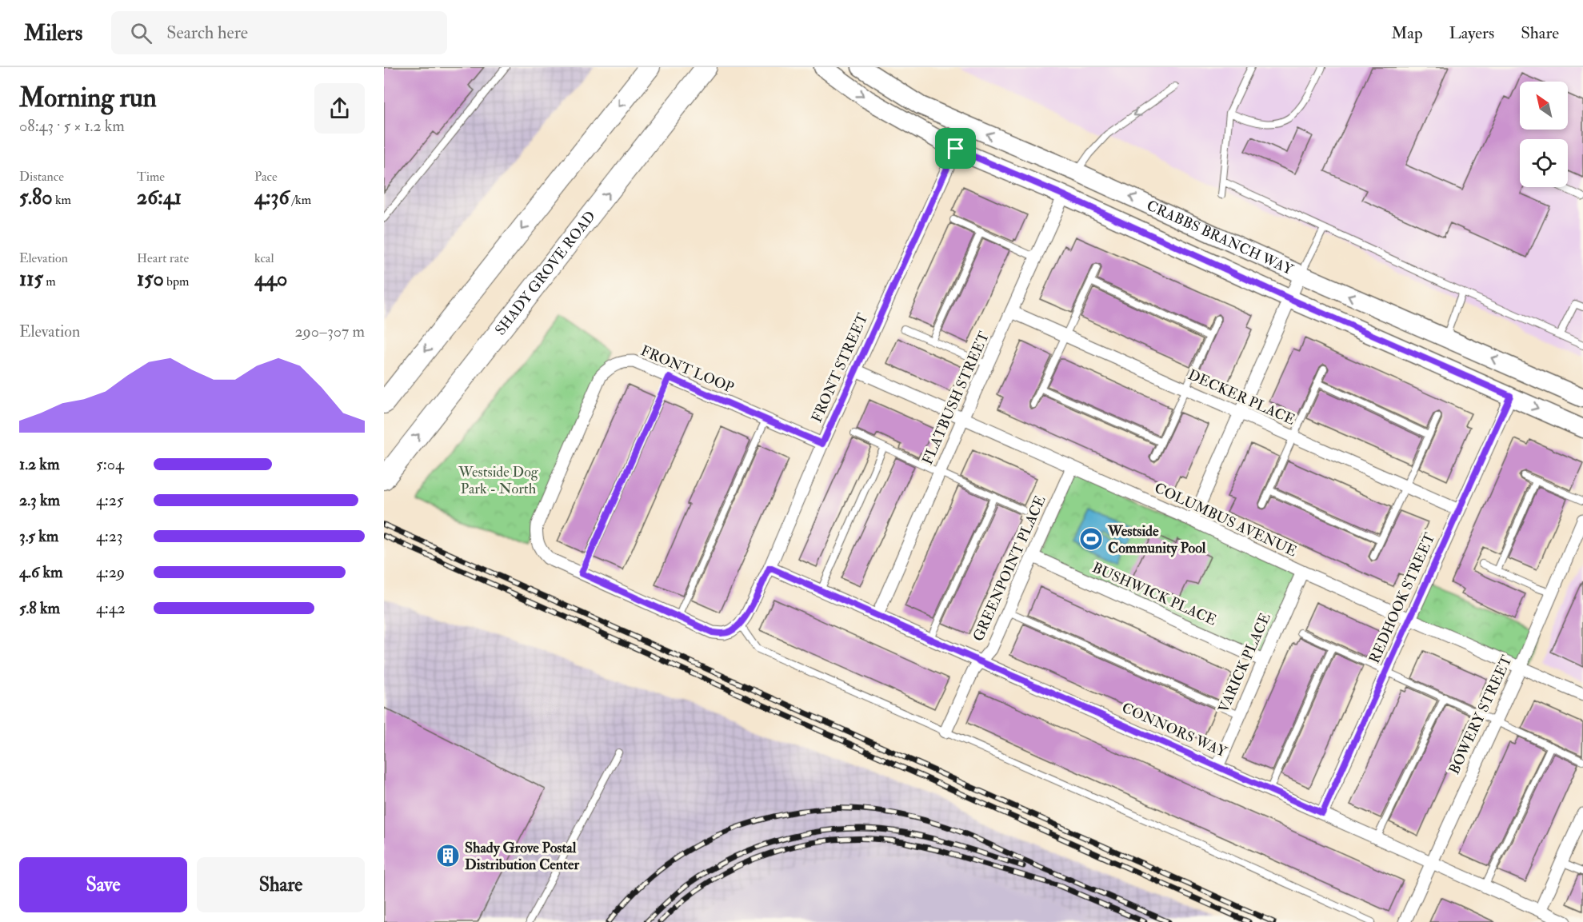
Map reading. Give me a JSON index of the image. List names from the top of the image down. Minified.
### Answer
{"streets":{"main road":["CRABBS BRANCH WAY","SHADY GROVE ROAD"],"street":["FRONT STREET","FRONT LOOP","DECKER PLACE","FLATBUSH STREET","COLUMBUS AVENUE","GREENPOINT PLACE","BUSHWICK PLACE","REDHOOK STREET","VARICK PLACE","BOWERY STREET","CONNORS WAY"]},"crossings":[["CRABBS BRANCH WAY","FRONT STREET"],["CRABBS BRANCH WAY","FLATBUSH STREET"],["CRABBS BRANCH WAY","REDHOOK STREET"],["FRONT STREET","FRONT LOOP"],["FRONT STREET","COLUMBUS AVENUE"],["FRONT STREET","CONNORS WAY"],["DECKER PLACE","FLATBUSH STREET"],["DECKER PLACE","REDHOOK STREET"],["FLATBUSH STREET","COLUMBUS AVENUE"],["FLATBUSH STREET","CONNORS WAY"],["COLUMBUS AVENUE","GREENPOINT PLACE"],["COLUMBUS AVENUE","REDHOOK STREET"],["COLUMBUS AVENUE","VARICK PLACE"],["COLUMBUS AVENUE","BOWERY STREET"],["GREENPOINT PLACE","BUSHWICK PLACE"],["GREENPOINT PLACE","CONNORS WAY"],["BUSHWICK PLACE","VARICK PLACE"],["REDHOOK STREET","CONNORS WAY"],["VARICK PLACE","CONNORS WAY"],["BOWERY STREET","CONNORS WAY"]],"parks":["Westside Dog Park - North"],"places":{"sports":["Westside Community Pool"],"building":["Shady Grove Postal Distribution Center"]},"north":"top left","page":{"header":"Milers","search":"Search here","nav":["Map","Layers","Share"],"heading":["Morning run","08:43 · 5 × 1.2 km"],"stats":[["Distance","5.80 km"],["Time","26:41"],["Pace","4:36 /km"],["Elevation","115 m"],["Heart rate","150 bpm"],["kcal","440"]],"chart":["Elevation","290–307 m"],"list":[{"name":"1.2 km","note":"5:04"},{"name":"2.3 km","note":"4:25"},{"name":"3.5 km","note":"4:23"},{"name":"4.6 km","note":"4:29"},{"name":"5.8 km","note":"4:42"}],"buttons":["Save","Share"]}}
